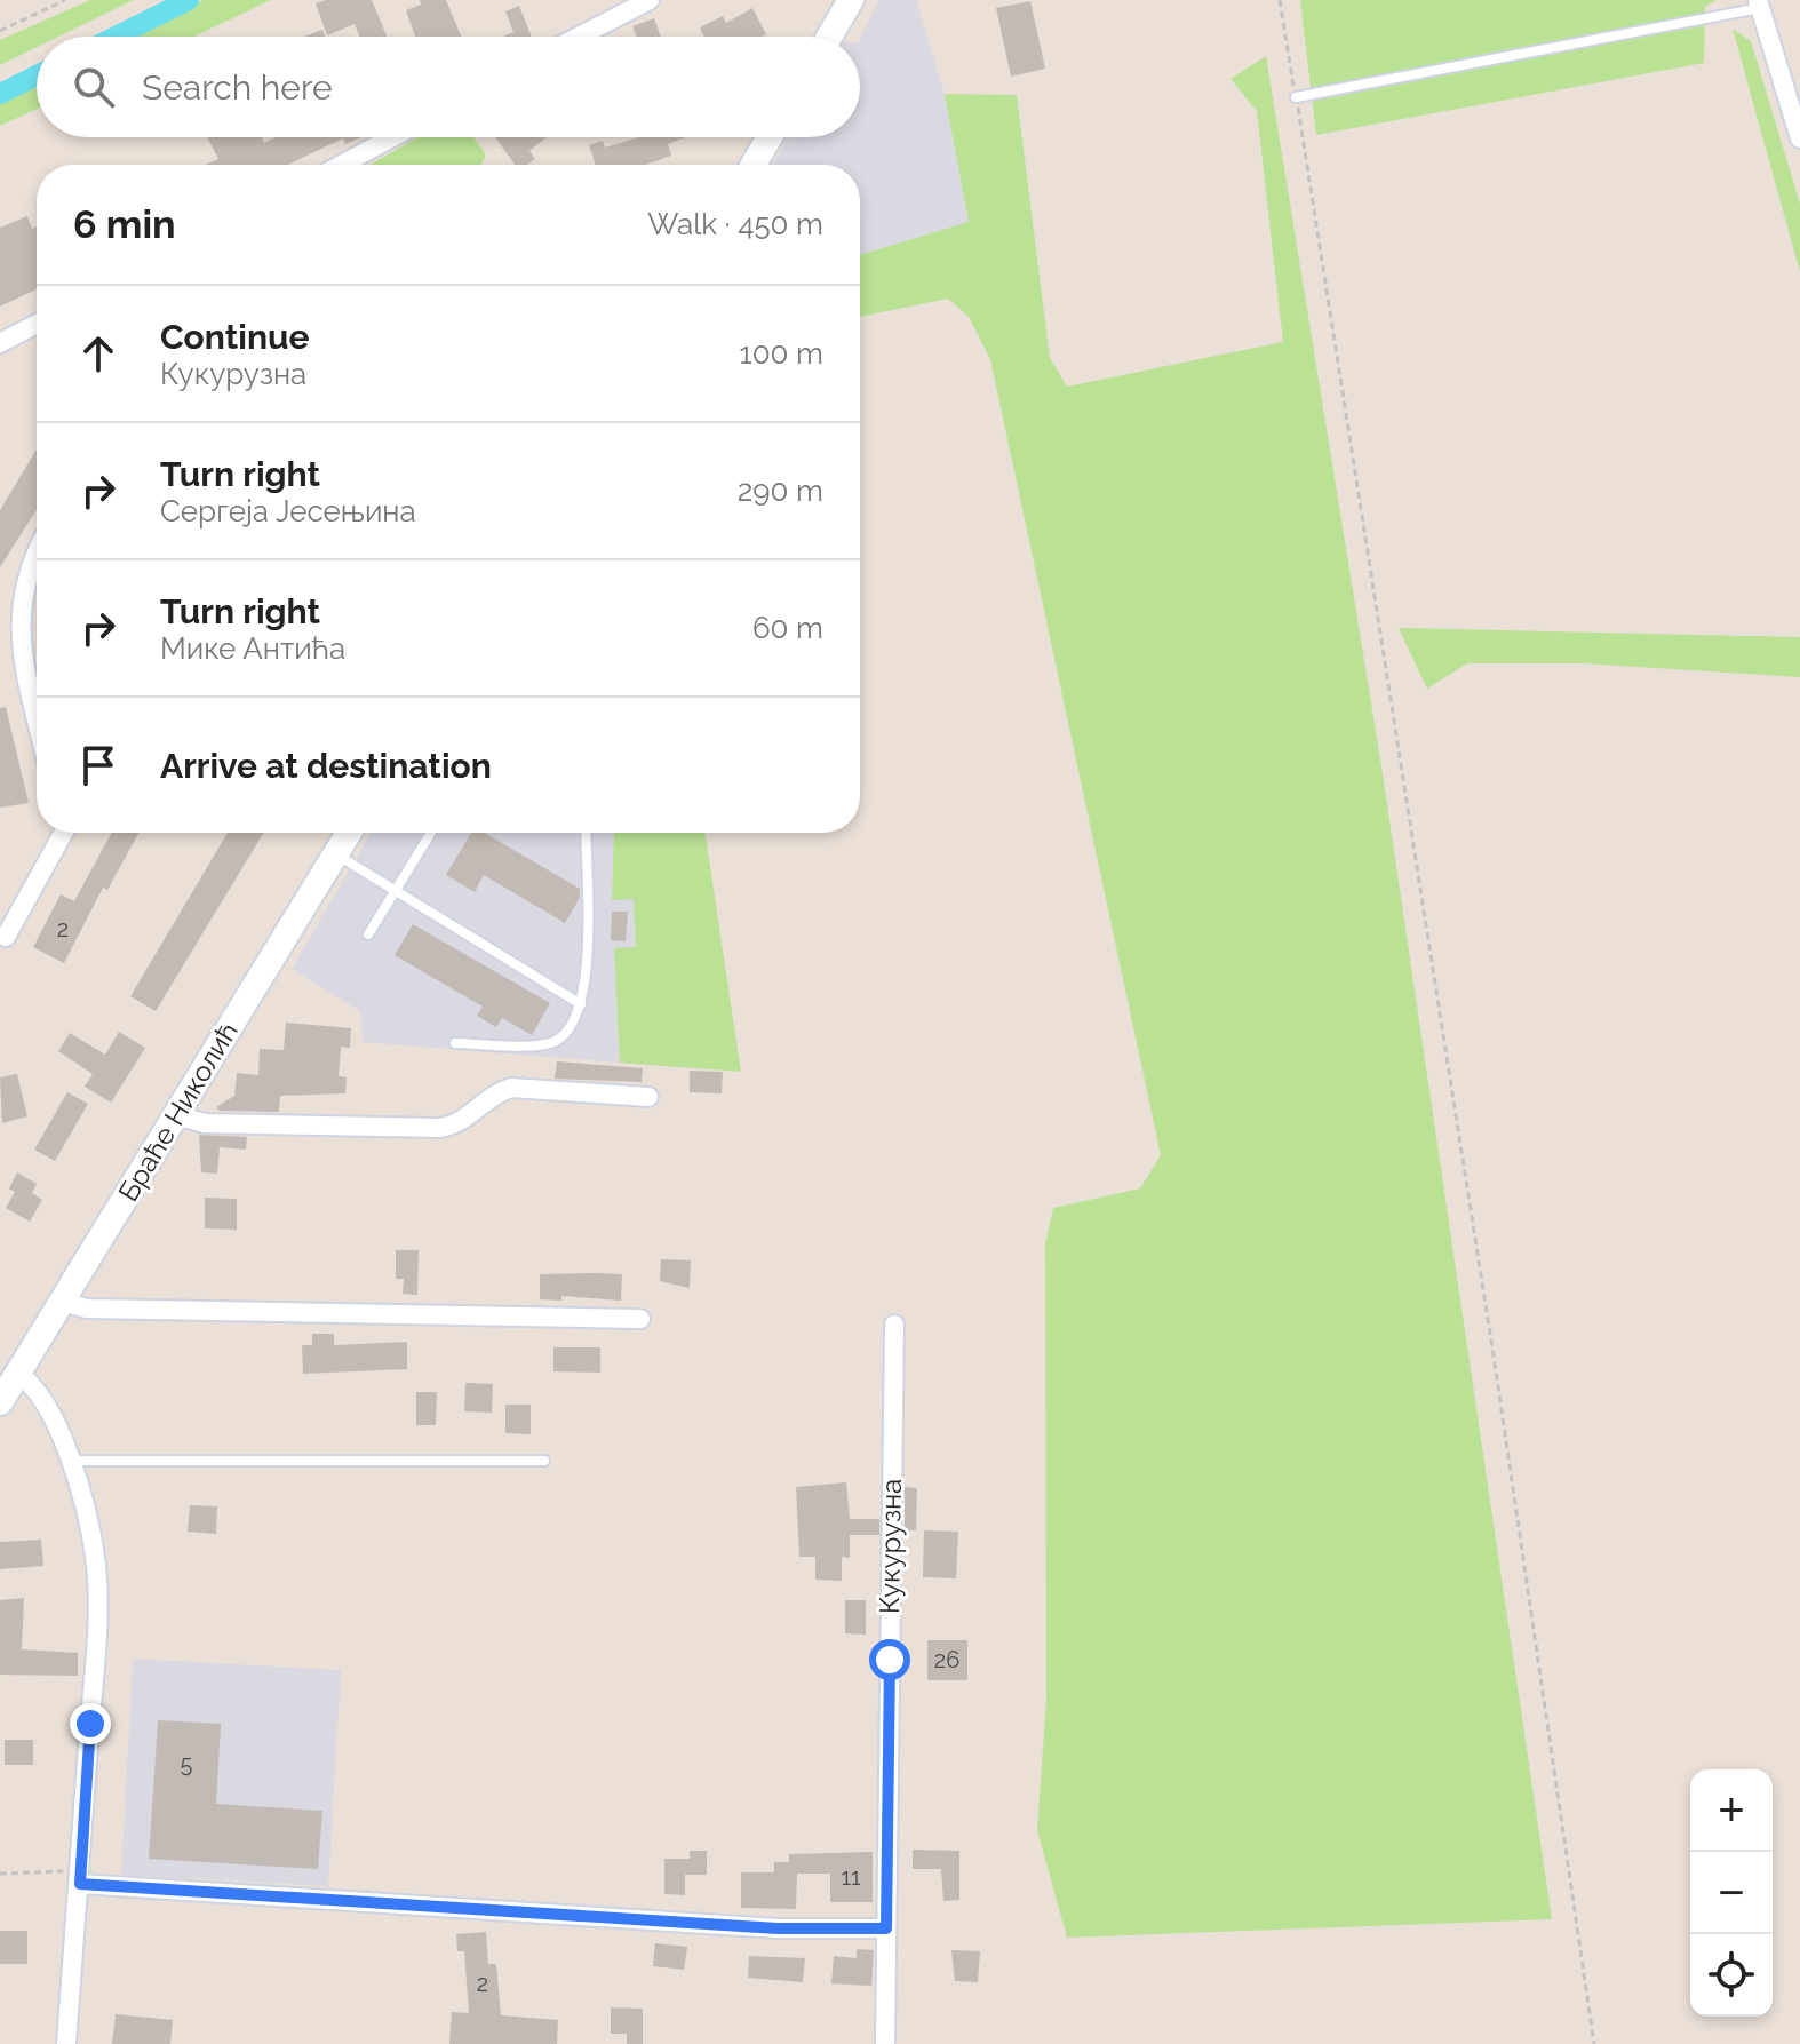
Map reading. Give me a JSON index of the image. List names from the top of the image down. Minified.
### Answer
{"streets":{"main road":["Браће Николић"],"street":["Кукурузна"]},"house_numbers":["2","26","5","11","2"],"page":{"search":"Search here","heading":["6 min","Walk · 450 m"],"list":[["Continue","Кукурузна","100 m"],["Turn right","Сергеја Јесењина","290 m"],["Turn right","Мике Антића","60 m"],"Arrive at destination"],"map_buttons":["+","−"]}}
